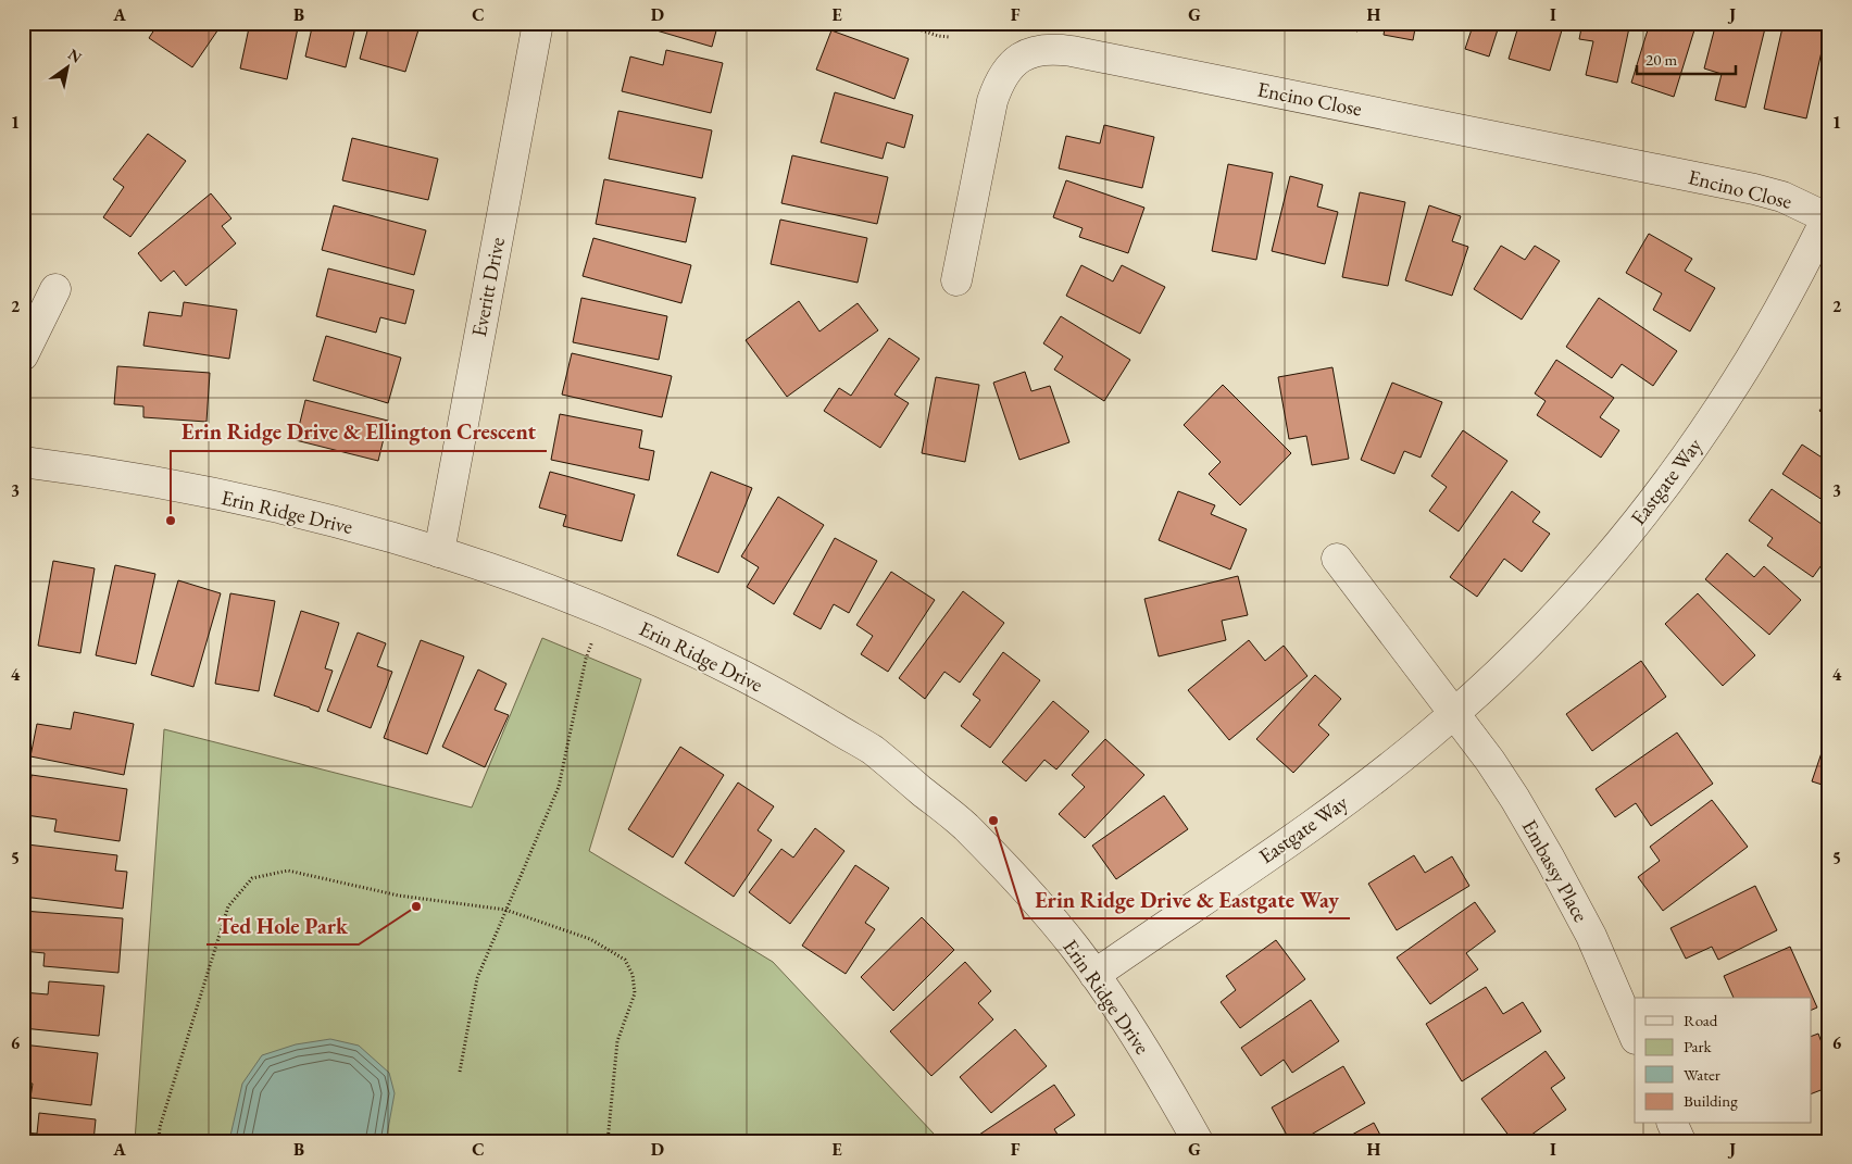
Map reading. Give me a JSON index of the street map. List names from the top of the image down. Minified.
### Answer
{"streets":{"street":["Encino Close","Everitt Drive","Eastgate Way","Erin Ridge Drive","Embassy Place"]},"crossings":[["Encino Close","Eastgate Way"],["Everitt Drive","Erin Ridge Drive"],["Eastgate Way","Erin Ridge Drive"],["Eastgate Way","Embassy Place"]],"places":["Erin Ridge Drive & Ellington Crescent","Erin Ridge Drive & Eastgate Way","Ted Hole Park"],"legend":["Road","Park","Water","Building"],"scale_bar":"20 m","north":"top right","grid":{"columns":["A","B","C","D","E","F","G","H","I","J"],"rows":["1","2","3","4","5","6"]}}
